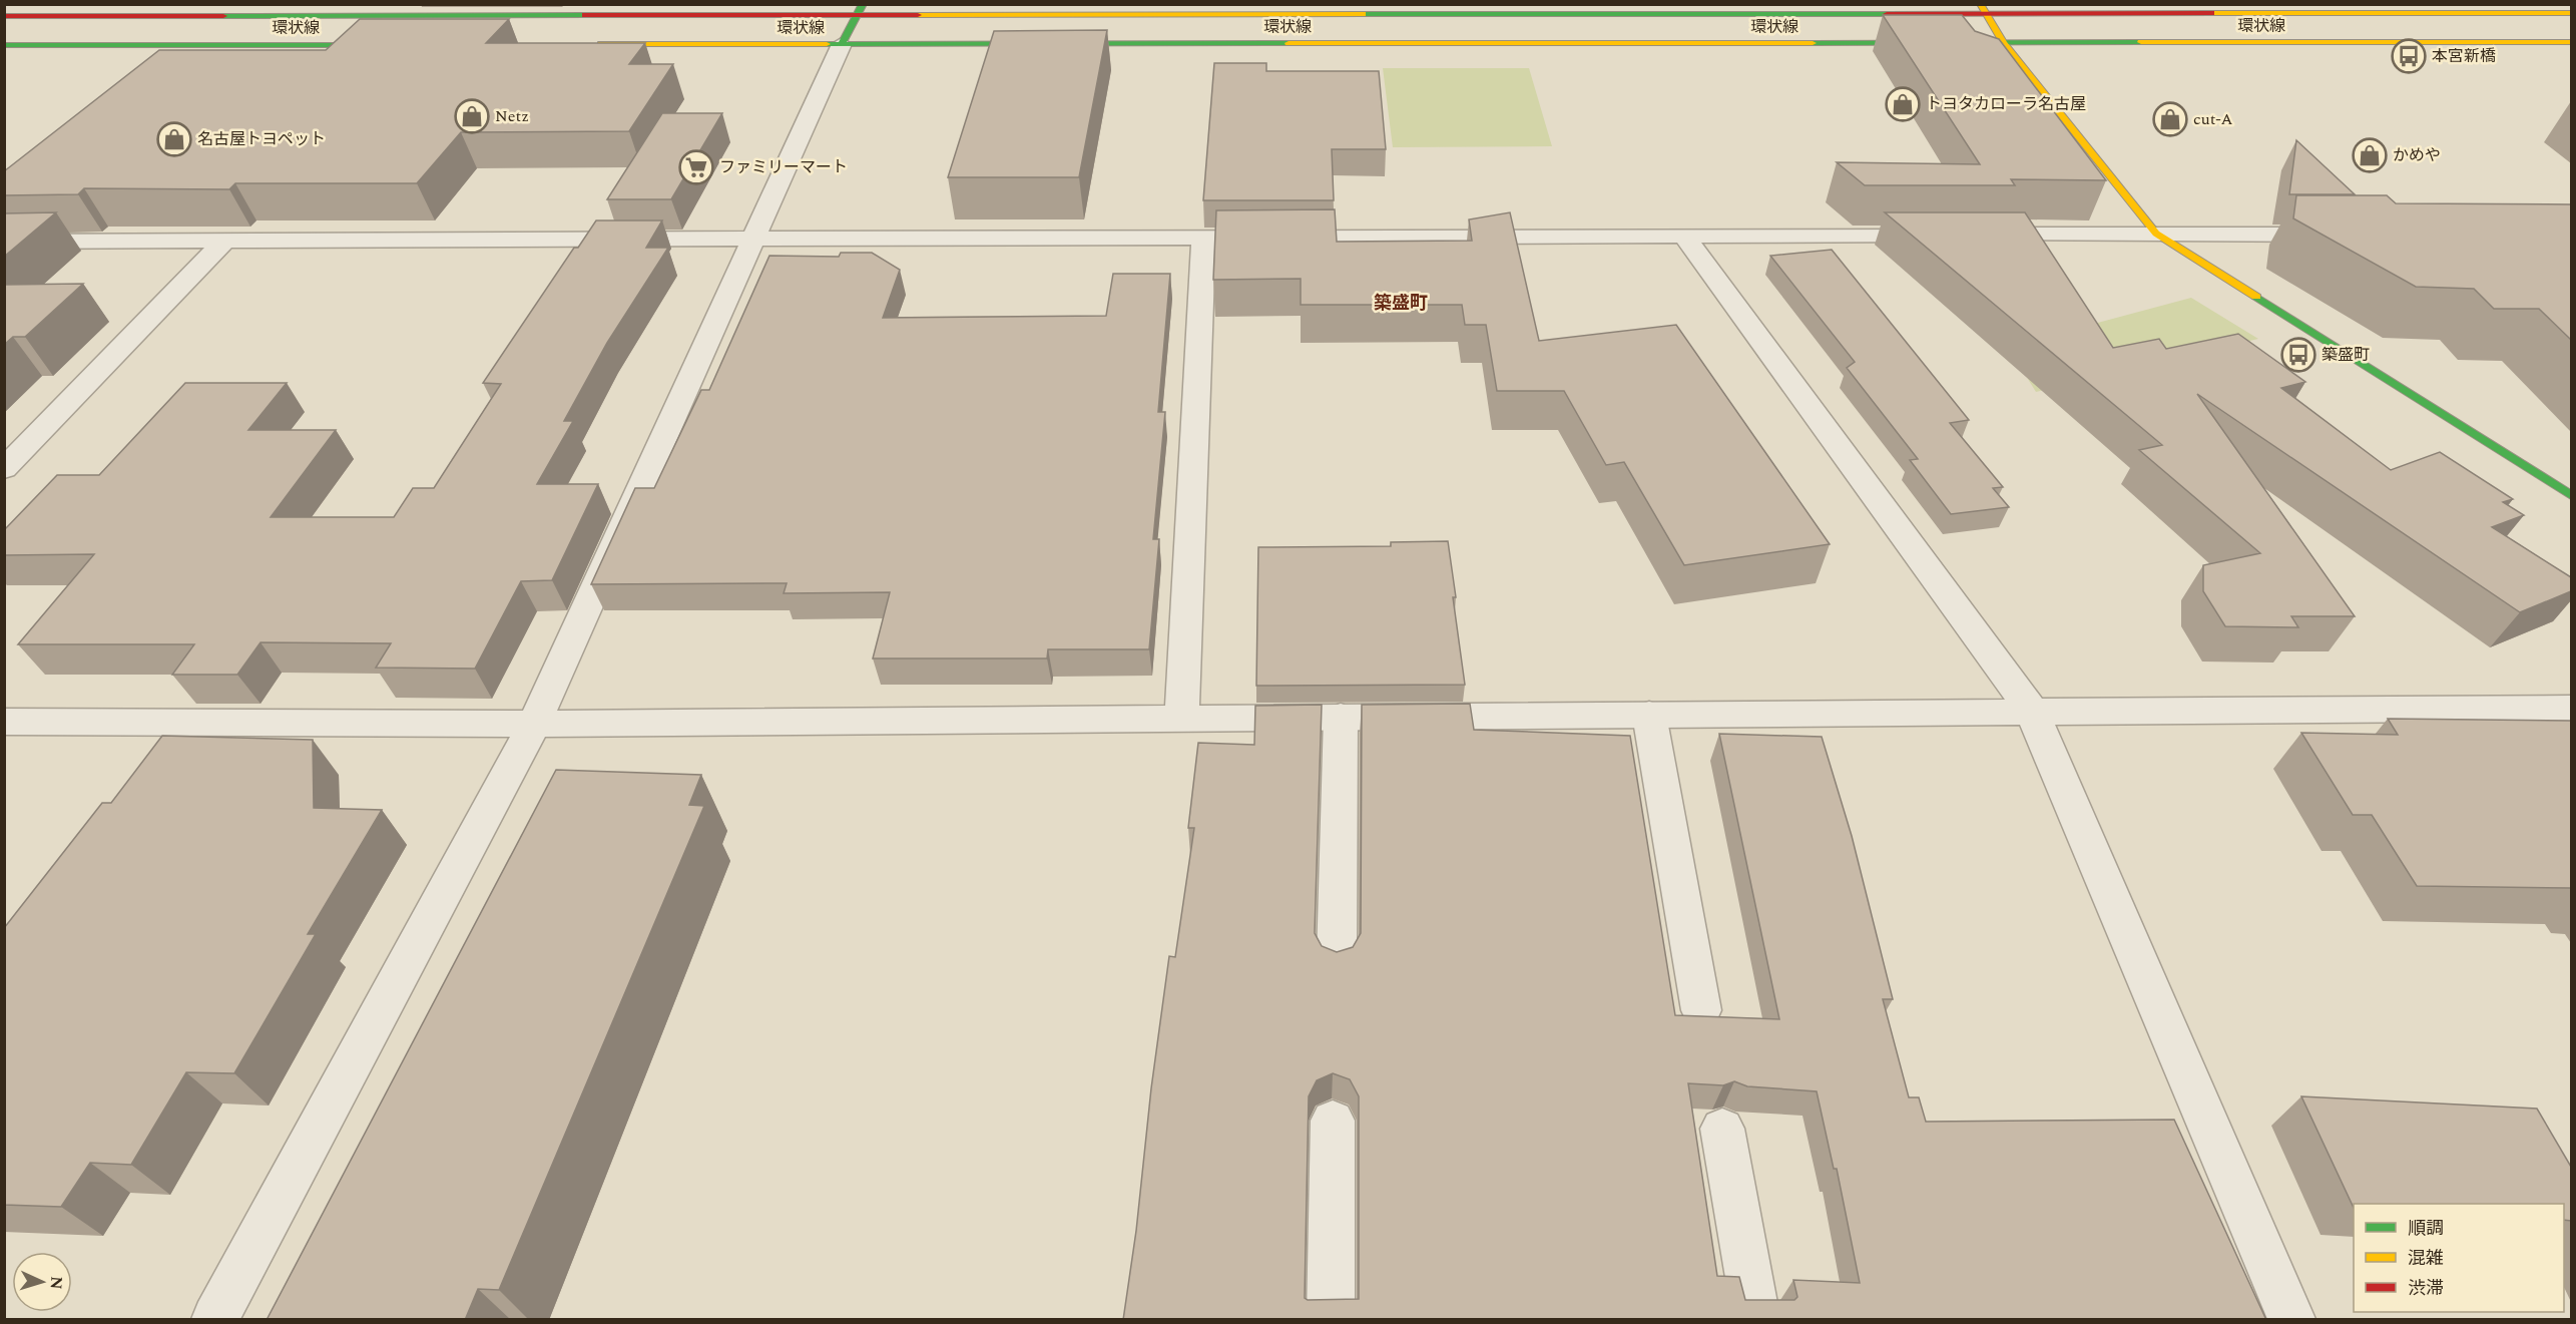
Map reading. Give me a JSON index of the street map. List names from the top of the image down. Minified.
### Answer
{"streets":{"main road":["環状線"]},"districts":["築盛町"],"places":{"bus stop":["本宮新橋","築盛町"],"shop":["トヨタカローラ名古屋","Netz","cut-A","名古屋トヨペット","かめや"],"supermarket":["ファミリーマート"]},"legend":["順調","混雑","渋滞"],"north":"right"}
